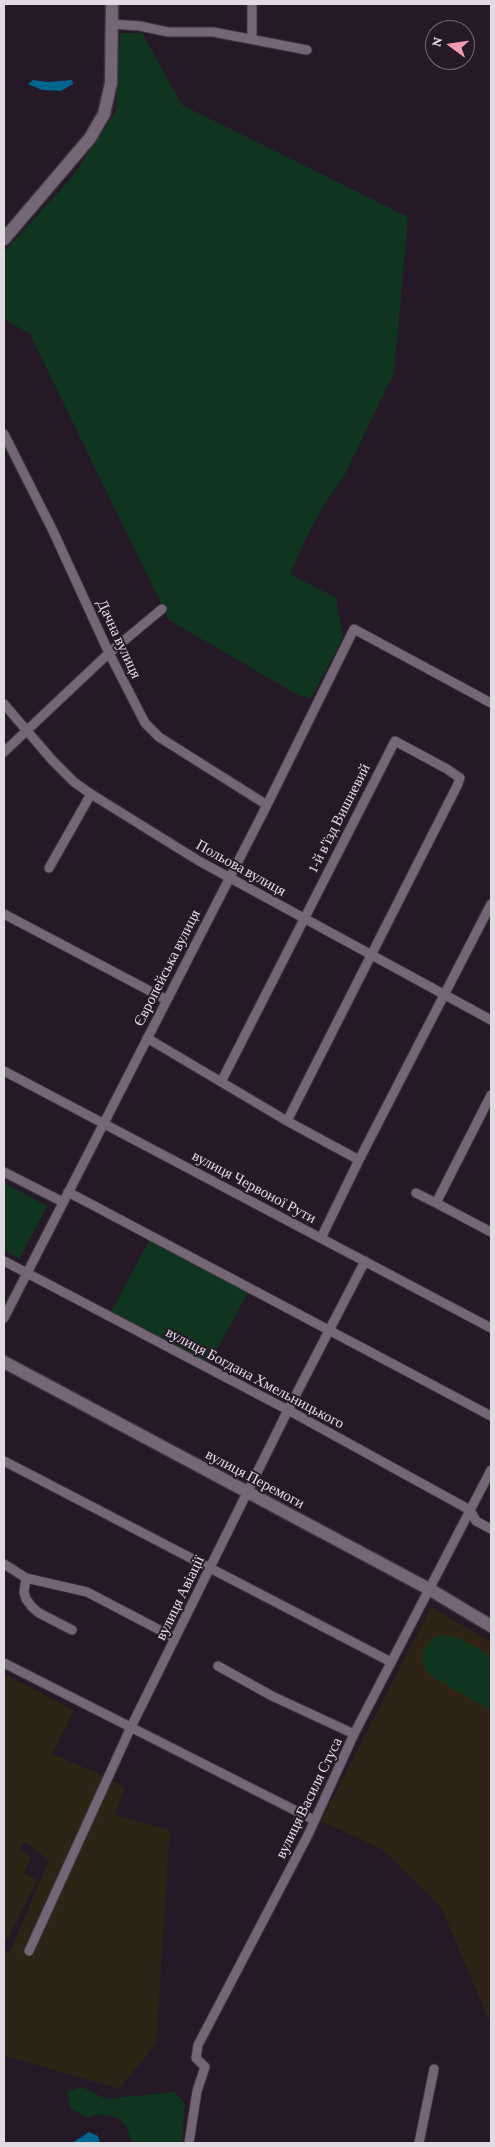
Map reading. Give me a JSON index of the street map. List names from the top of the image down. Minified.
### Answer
{"streets":{"street":["Дачна вулиця","1-й в'їзд Вишневий","Польова вулиця","Європейська вулиця","вулиця Червоної Рути","вулиця Богдана Хмельницького","вулиця Перемоги","вулиця Авіації","вулиця Василя Стуса"]},"crossings":[["Дачна вулиця","Європейська вулиця"],["1-й в'їзд Вишневий","Польова вулиця"],["Польова вулиця","Європейська вулиця"],["Європейська вулиця","вулиця Червоної Рути"],["Європейська вулиця","вулиця Богдана Хмельницького"],["вулиця Червоної Рути","вулиця Авіації"],["вулиця Богдана Хмельницького","вулиця Авіації"],["вулиця Богдана Хмельницького","вулиця Василя Стуса"],["вулиця Перемоги","вулиця Авіації"],["вулиця Перемоги","вулиця Василя Стуса"]],"north":"left"}
